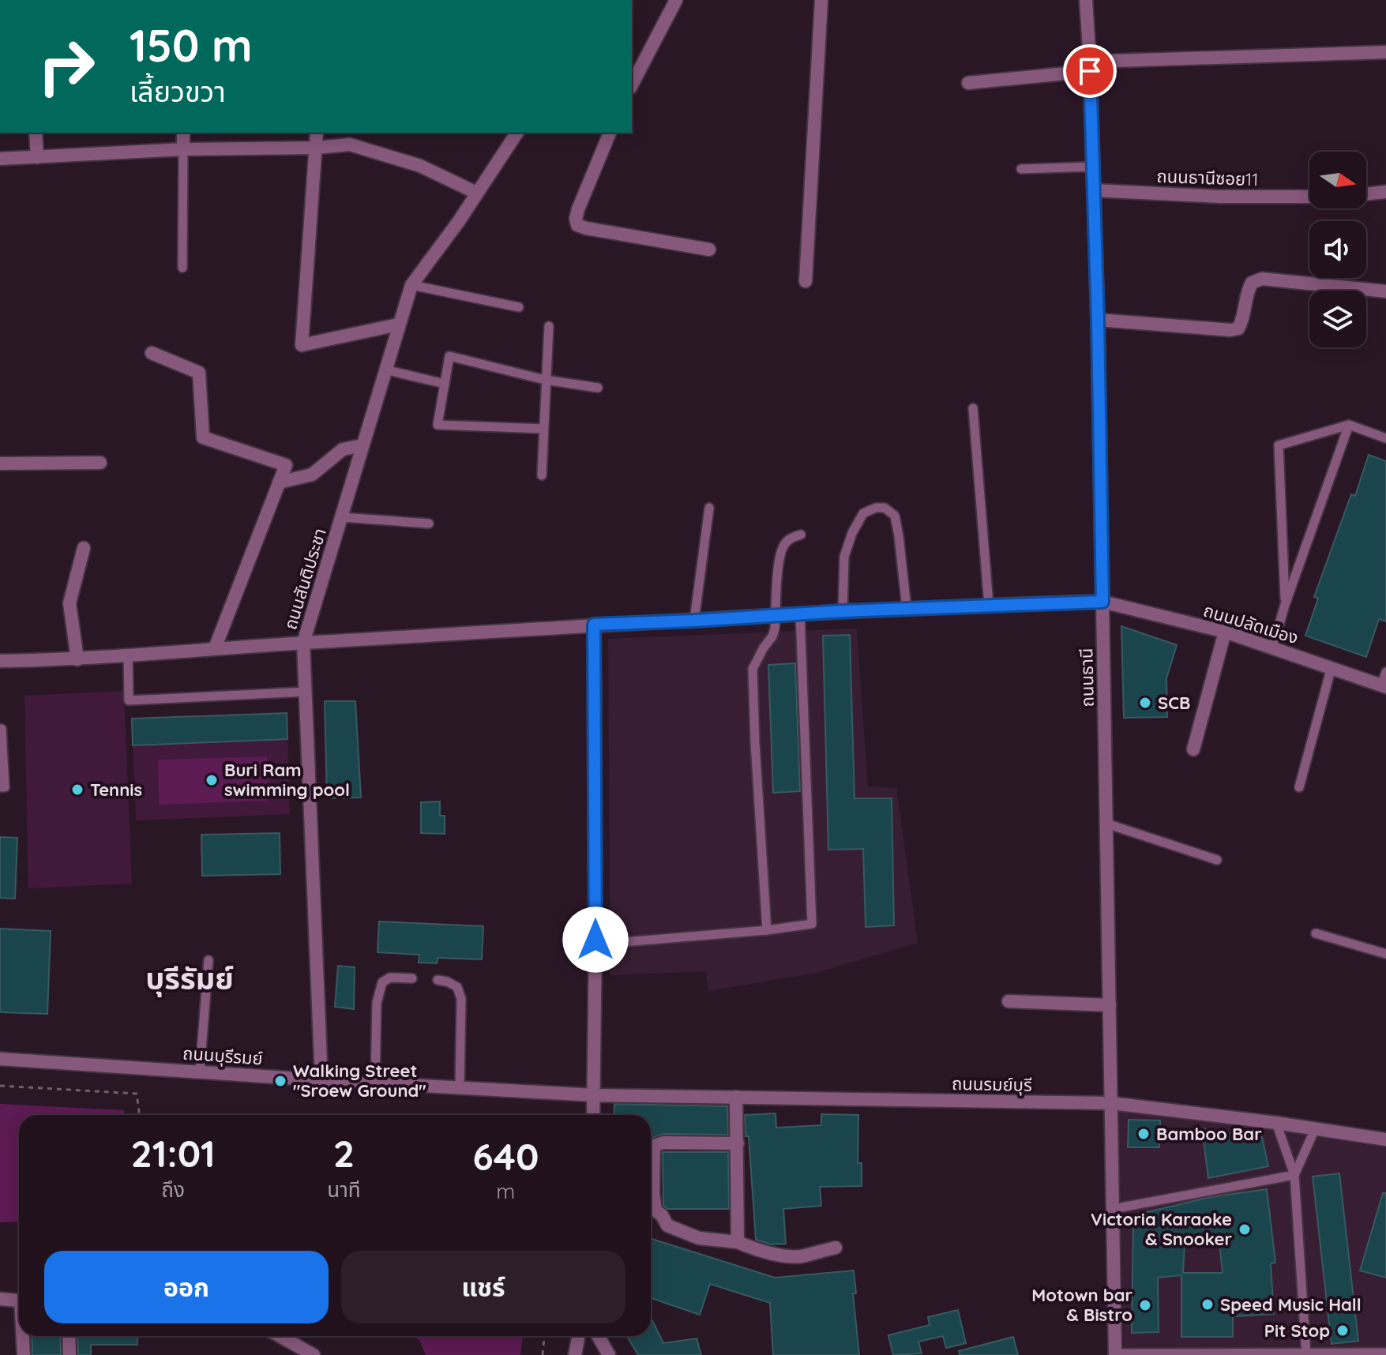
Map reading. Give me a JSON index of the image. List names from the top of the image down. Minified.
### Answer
{"streets":{"street":["ถนนธานีซอย11","ถนนสันติประชา","ถนนปลัดเมือง","ถนนธานี","ถนนบุรีรมย์","ถนนรมย์บุรี"]},"crossings":[["ถนนธานีซอย11","ถนนธานี"],["ถนนสันติประชา","ถนนปลัดเมือง"],["ถนนสันติประชา","ถนนบุรีรมย์"],["ถนนปลัดเมือง","ถนนธานี"],["ถนนธานี","ถนนรมย์บุรี"],["ถนนบุรีรมย์","ถนนรมย์บุรี"]],"districts":["บุรีรัมย์"],"places":["SCB","Buri Ram swimming pool","Tennis","Walking Street \"Sroew Ground\"","Bamboo Bar","Victoria Karaoke & Snooker","Speed Music Hall","Motown bar & Bistro","Pit Stop"],"north":"right","page":{"turn":["150 m","เลี้ยวขวา"],"eta":["21:01","ถึง","2","นาที","640","m"],"buttons":["ออก","แชร์"]}}
